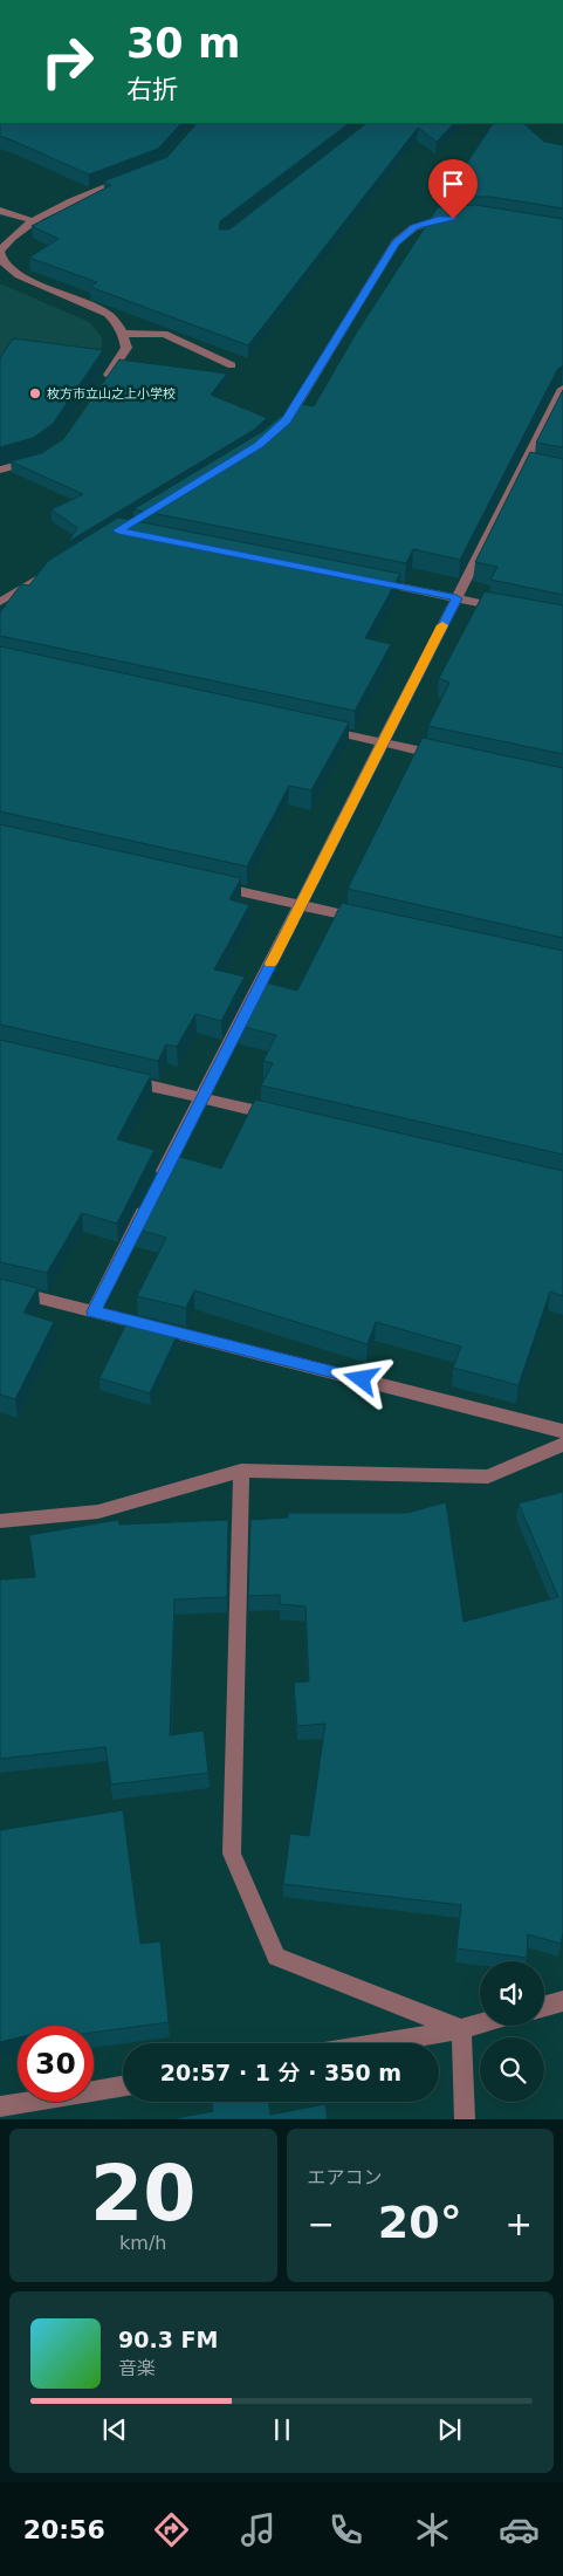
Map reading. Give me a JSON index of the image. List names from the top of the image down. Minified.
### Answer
{"places":["枚方市立山之上小学校"],"page":{"turn":["30 m","右折"],"limit":"30","trip":"20:57 · 1 分 · 350 m","tile":[["20","km/h"],"エアコン"],"heat":["−","20°","+"],"song":["90.3 FM","音楽"],"tabs":"20:56"}}
